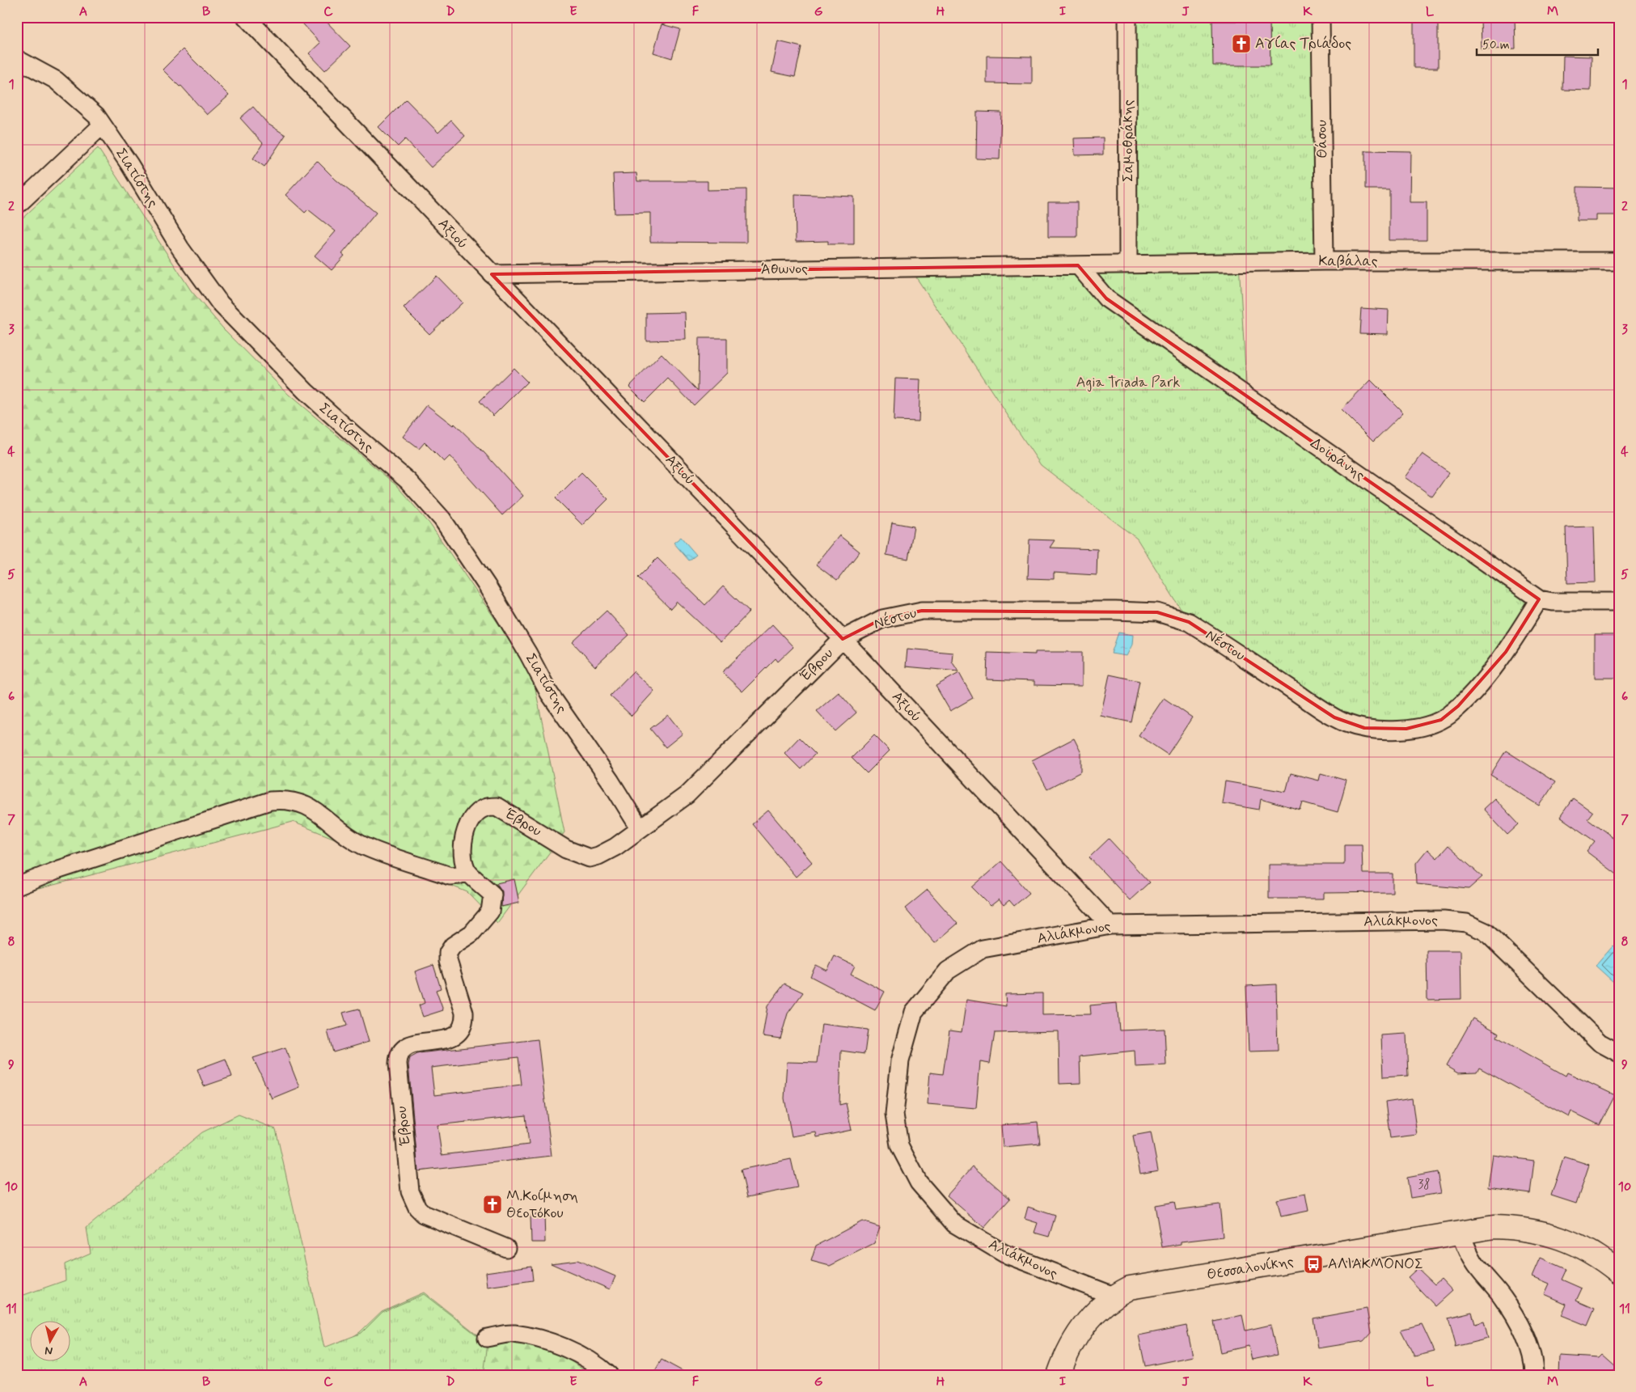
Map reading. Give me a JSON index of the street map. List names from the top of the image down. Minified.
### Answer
{"streets":{"street":["Θάσου","Σαμοθράκης","Σιατίστης","Αξιού","Καβάλας","Άθωνος","Δοϊράνης","Νέστου","Έβρου","Αλιάκμονος","Θεσσαλονίκης"]},"crossings":[["Θάσου","Καβάλας"],["Σαμοθράκης","Καβάλας"],["Σιατίστης","Έβρου"],["Αξιού","Άθωνος"],["Αξιού","Νέστου"],["Αξιού","Έβρου"],["Αξιού","Αλιάκμονος"],["Καβάλας","Άθωνος"],["Καβάλας","Δοϊράνης"],["Άθωνος","Δοϊράνης"],["Δοϊράνης","Νέστου"],["Νέστου","Έβρου"],["Αλιάκμονος","Θεσσαλονίκης"]],"parks":["Agia Triada Park"],"places":{"church":["Αγίας Τριάδος","Μ.Κοίμηση Θεοτόκου"],"bus stop":["ΑΛΙΑΚΜΟΝΟΣ"]},"house_numbers":["38"],"scale_bar":"50 m","north":"bottom","grid":{"columns":["A","B","C","D","E","F","G","H","I","J","K","L","M"],"rows":["1","2","3","4","5","6","7","8","9","10","11"]}}
